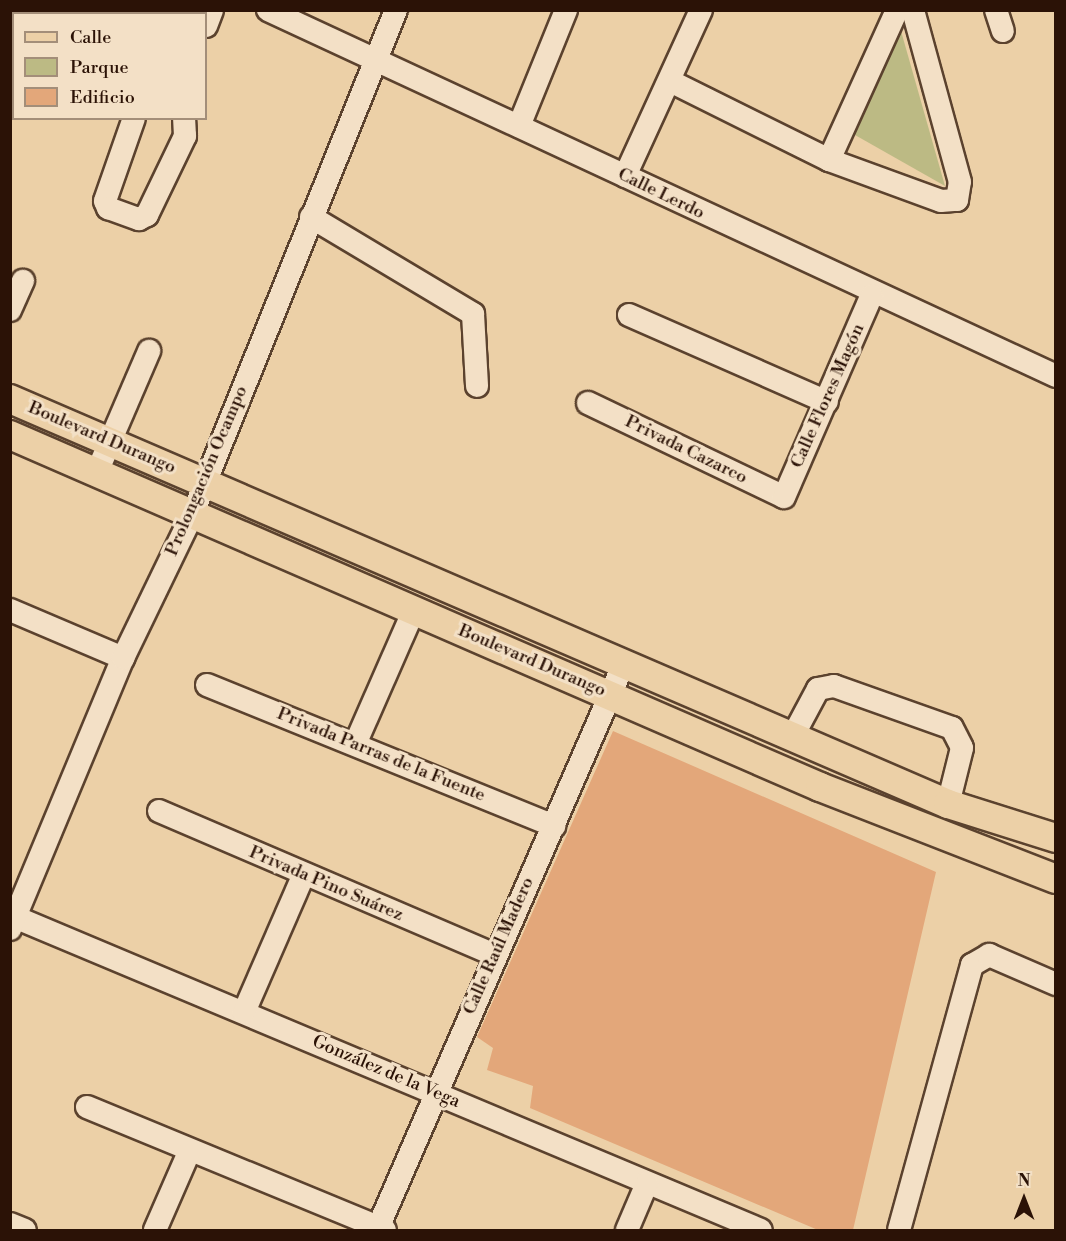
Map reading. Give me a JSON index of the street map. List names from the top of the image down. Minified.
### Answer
{"streets":{"main road":["Boulevard Durango"],"street":["Calle Lerdo","Calle Flores Magón","Privada Cazarco","Prolongación Ocampo","Privada Parras de la Fuente","Privada Pino Suárez","Calle Raúl Madero","González de la Vega"]},"crossings":[["Calle Lerdo","Calle Flores Magón"],["Calle Lerdo","Prolongación Ocampo"],["Calle Flores Magón","Privada Cazarco"],["Boulevard Durango","Prolongación Ocampo"],["Boulevard Durango","Calle Raúl Madero"],["Prolongación Ocampo","González de la Vega"],["Privada Parras de la Fuente","Calle Raúl Madero"],["Privada Pino Suárez","Calle Raúl Madero"],["Calle Raúl Madero","González de la Vega"]],"legend":["Calle","Parque","Edificio"],"north":"top"}
